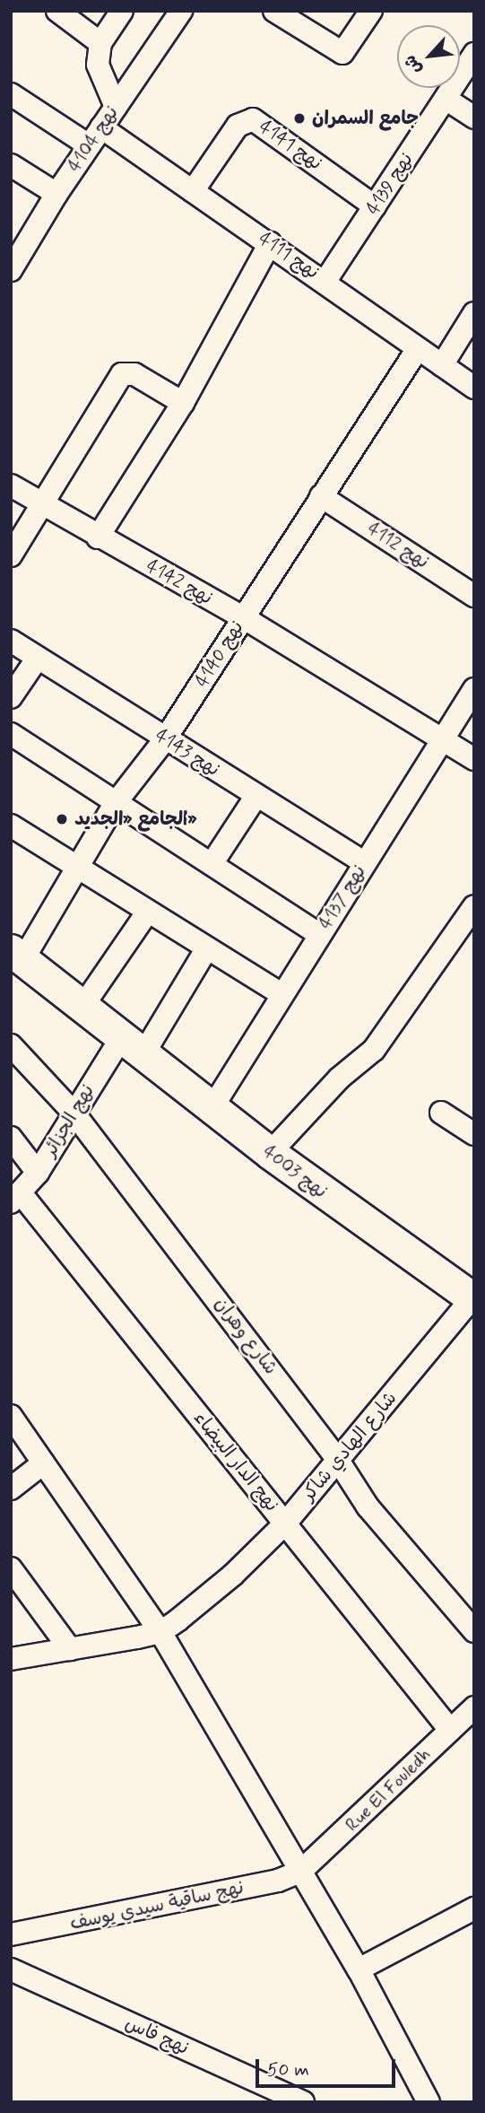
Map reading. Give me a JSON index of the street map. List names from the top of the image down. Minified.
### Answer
{"streets":{"street":["نهج 4104","نهج 4141","نهج 4139","نهج 4111","نهج 4112","نهج 4142","نهج 4140","نهج 4143","نهج 4137","نهج الجزائر","نهج 4003","شارع وهران","شارع الهادي شاكر","نهج الدار البيضاء","Rue El Fouledh","نهج ساقية سيدي يوسف","نهج فاس"]},"crossings":[["نهج 4104","نهج 4111"],["نهج 4141","نهج 4139"],["نهج 4141","نهج 4111"],["نهج 4139","نهج 4111"],["نهج 4111","نهج 4140"],["نهج 4112","نهج 4140"],["نهج 4142","نهج 4140"],["نهج 4142","نهج 4137"],["نهج 4140","نهج 4143"],["نهج 4140","نهج 4003"],["نهج 4143","نهج 4137"],["نهج 4137","نهج 4003"],["نهج الجزائر","نهج 4003"],["نهج الجزائر","شارع وهران"],["نهج الجزائر","نهج الدار البيضاء"],["نهج 4003","شارع الهادي شاكر"],["شارع وهران","شارع الهادي شاكر"],["شارع الهادي شاكر","نهج الدار البيضاء"],["نهج الدار البيضاء","Rue El Fouledh"],["Rue El Fouledh","نهج ساقية سيدي يوسف"]],"places":["جامع السمران","الجامع «الجديد»"],"scale_bar":"50 m","north":"bottom left"}
